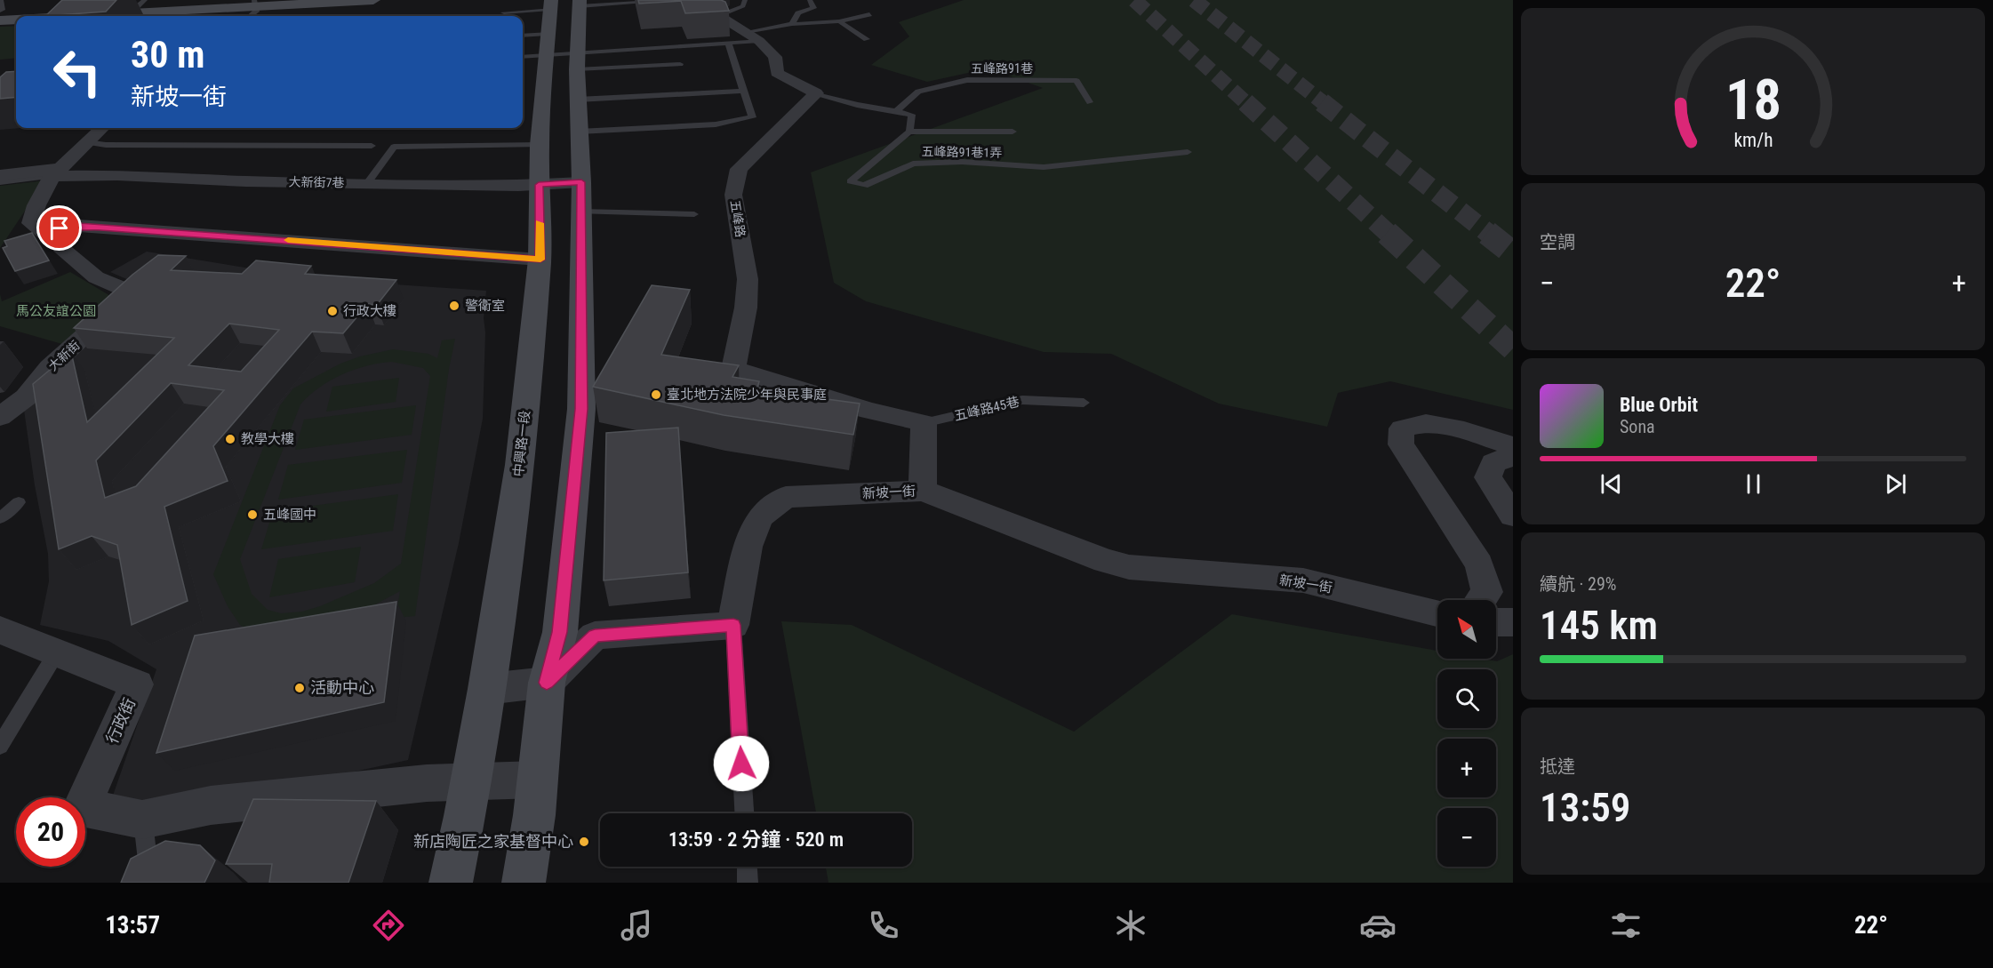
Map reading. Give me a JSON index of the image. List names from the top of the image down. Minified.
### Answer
{"streets":{"street":["大新街7巷","五峰路","大新街","中興路一段","新坡一街","行政街"],"lane":["五峰路91巷","五峰路91巷1弄","五峰路45巷"]},"crossings":[["五峰路91巷","五峰路91巷1弄"],["大新街7巷","中興路一段"],["五峰路","五峰路45巷"],["中興路一段","行政街"]],"parks":["馬公友誼公園"],"places":["警衛室","行政大樓","臺北地方法院少年與民事庭","教學大樓","五峰國中","活動中心","新店陶匠之家基督中心"],"north":"top left","page":{"turn":["30 m","新坡一街"],"tile":["空調",["續航 · 29%","145 km"],["抵達","13:59"]],"heat":["−","22°","+"],"song":["Blue Orbit","Sona"],"map_buttons":["+","−"],"limit":"20","trip":"13:59 · 2 分鐘 · 520 m","tabs":["13:57","22°"],"gauge":["18","km/h"]}}
